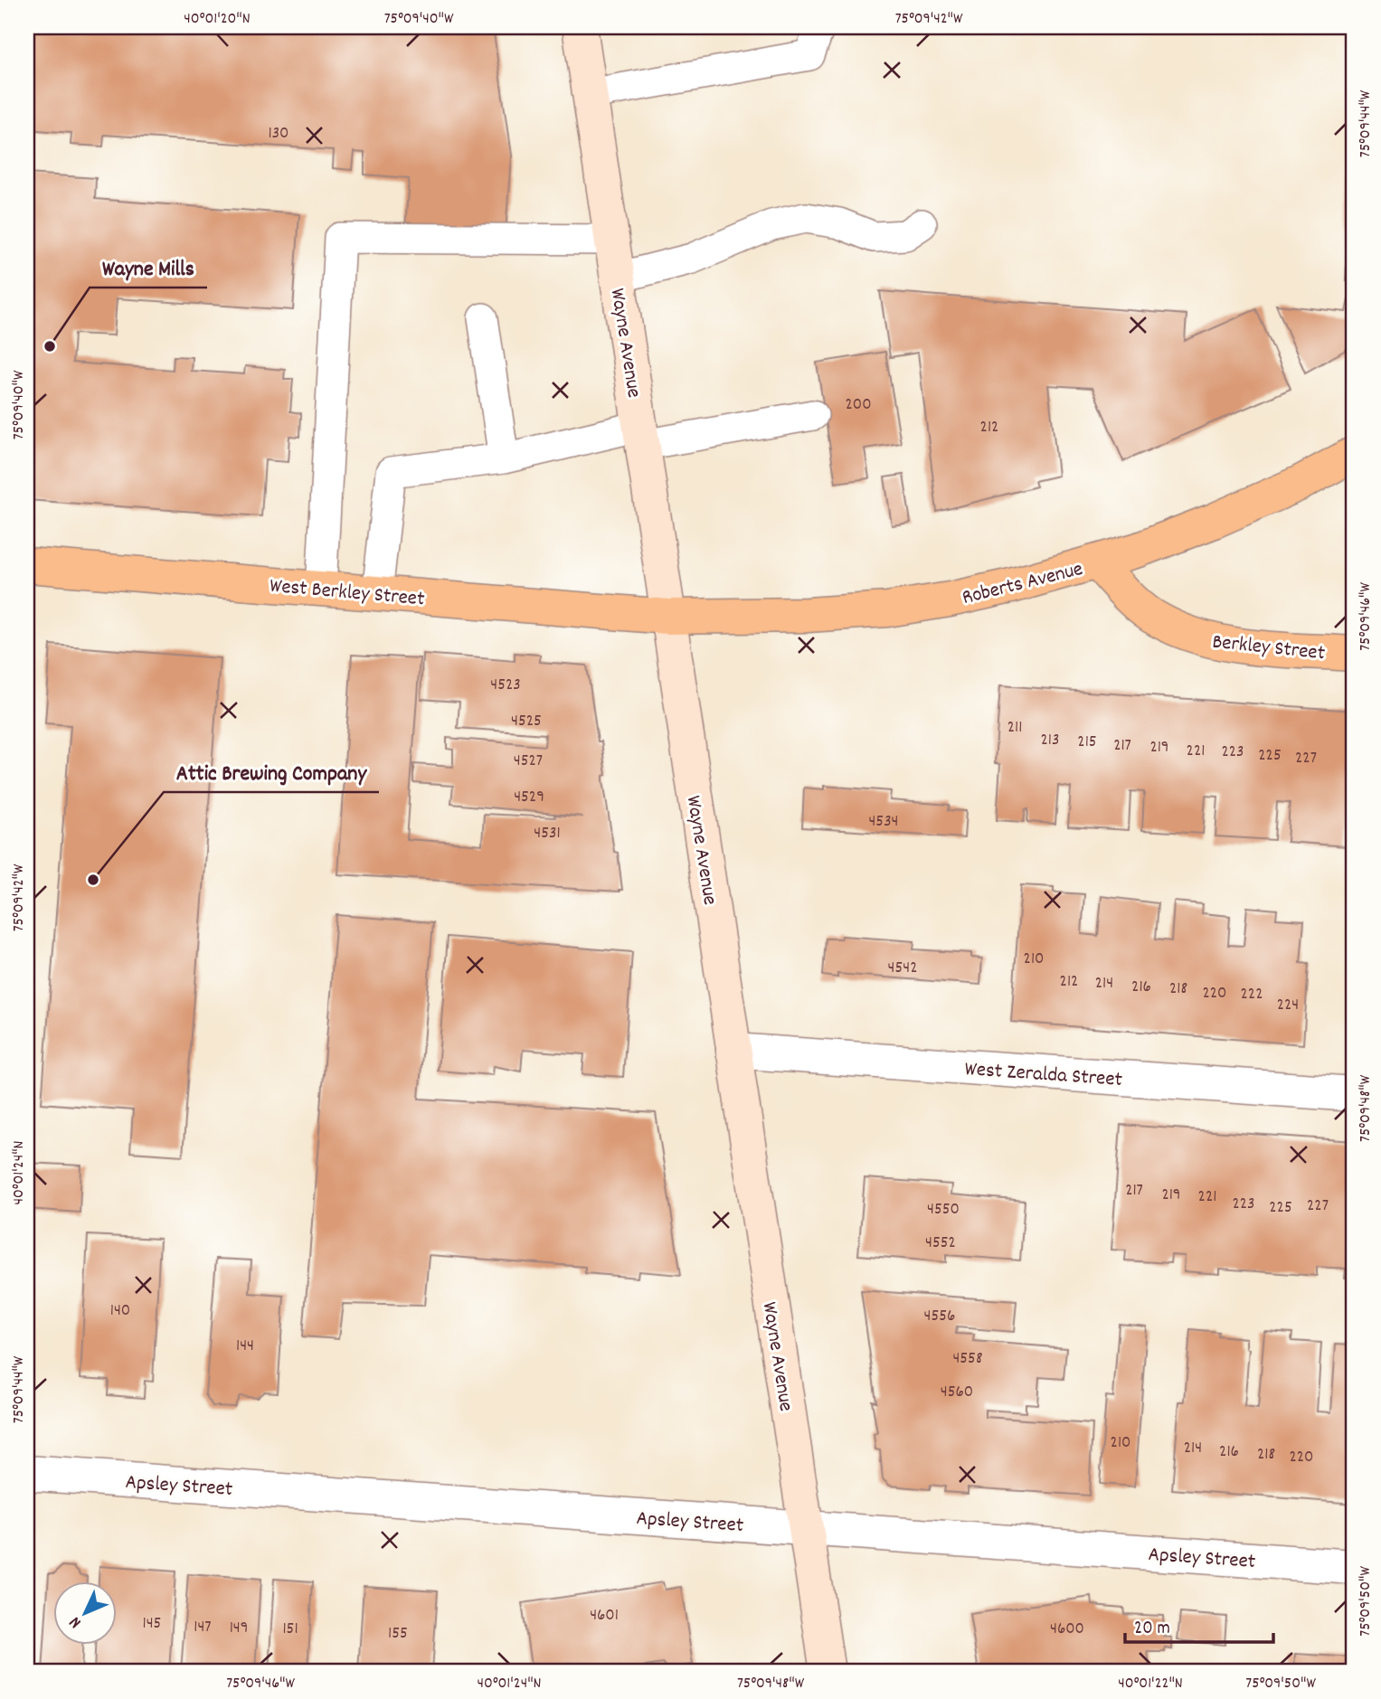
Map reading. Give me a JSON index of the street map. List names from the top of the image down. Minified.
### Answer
{"streets":{"main road":["Wayne Avenue","Roberts Avenue","West Berkley Street","Berkley Street"],"street":["West Zeralda Street","Apsley Street"]},"crossings":[["Wayne Avenue","Roberts Avenue"],["Wayne Avenue","West Berkley Street"],["Wayne Avenue","West Zeralda Street"],["Wayne Avenue","Apsley Street"],["Roberts Avenue","West Berkley Street"],["Roberts Avenue","Berkley Street"]],"places":["Wayne Mills","Attic Brewing Company"],"house_numbers":["130","200","212","4523","4525","211","213","215","217","219","221","223","225","227","4527","4529","4534","4531","210","4542","212","214","216","218","220","222","224","217","219","221","223","227","225","4550","4552","140","4556","144","4558","4560","210","214","216","218","220","4601","145","147","149","151","4600","155"],"scale_bar":"20 m","north":"bottom left","coordinates":["40°01'20\"N","75°09'40\"W","75°09'42\"W","75°09'44\"W","75°09'46\"W","75°09'48\"W","40°01'24\"N","75°09'50\"W","40°01'22\"N"]}
